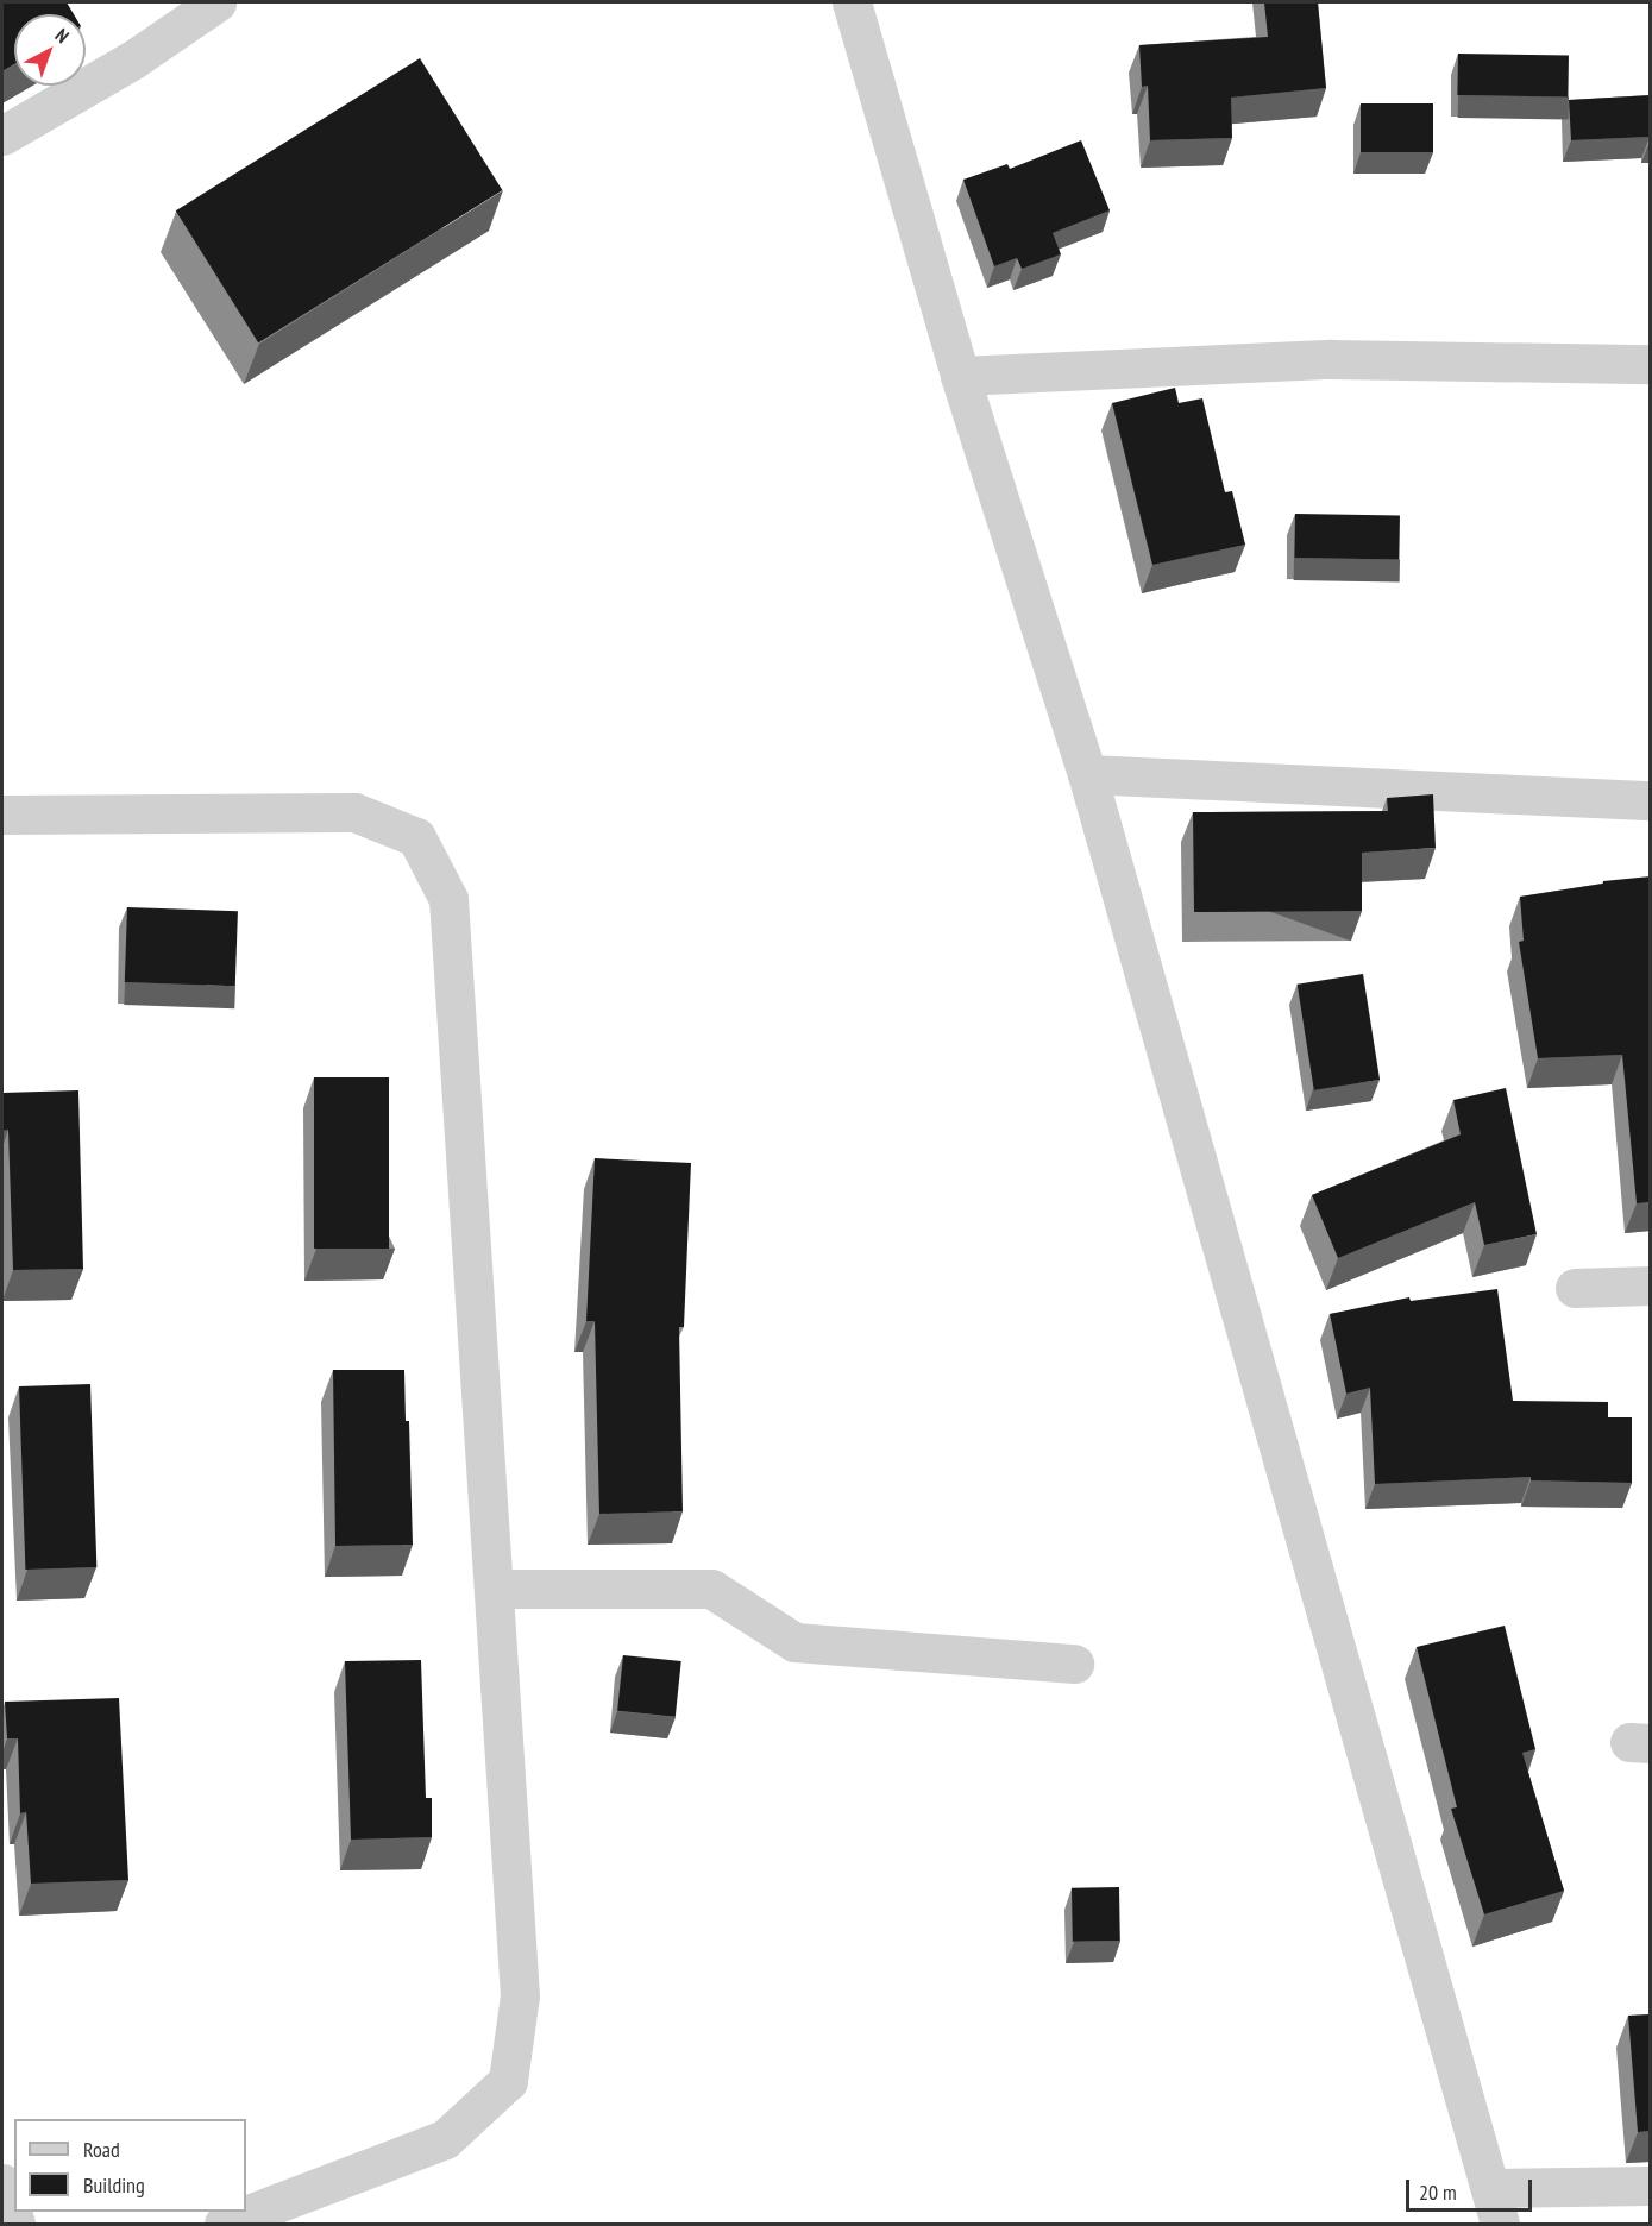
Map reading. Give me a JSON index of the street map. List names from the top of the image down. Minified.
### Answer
{"legend":["Road","Building"],"scale_bar":"20 m","north":"top right"}
